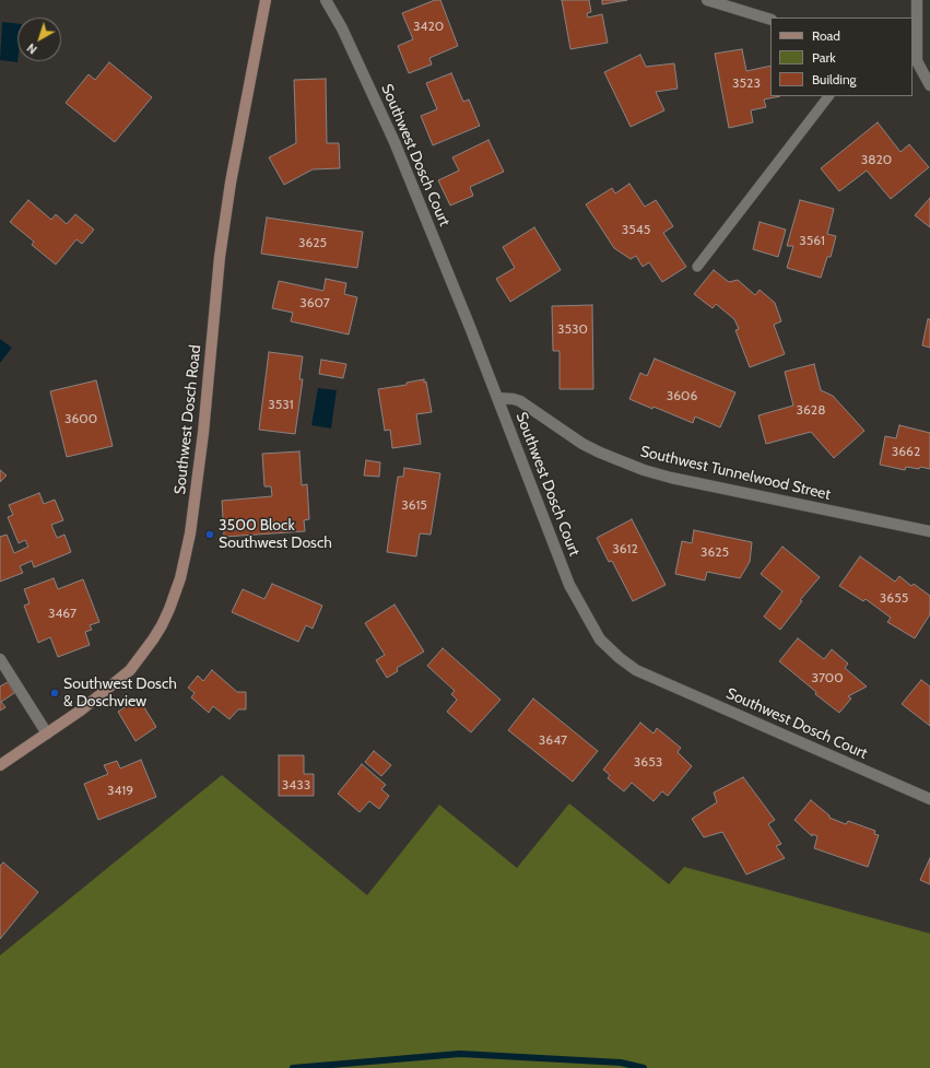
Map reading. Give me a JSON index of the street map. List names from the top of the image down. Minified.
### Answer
{"streets":{"street":["Southwest Dosch Court","Southwest Dosch Road","Southwest Tunnelwood Street"]},"crossings":[["Southwest Dosch Court","Southwest Tunnelwood Street"]],"places":["3500 Block Southwest Dosch","Southwest Dosch & Doschview"],"house_numbers":["3420","3523","3820","3545","3561","3625","3607","3530","3606","3531","3628","3600","3662","3615","3612","3625","3655","3467","3700","3647","3653","3433","3419"],"legend":["Road","Park","Building"],"north":"bottom left"}
